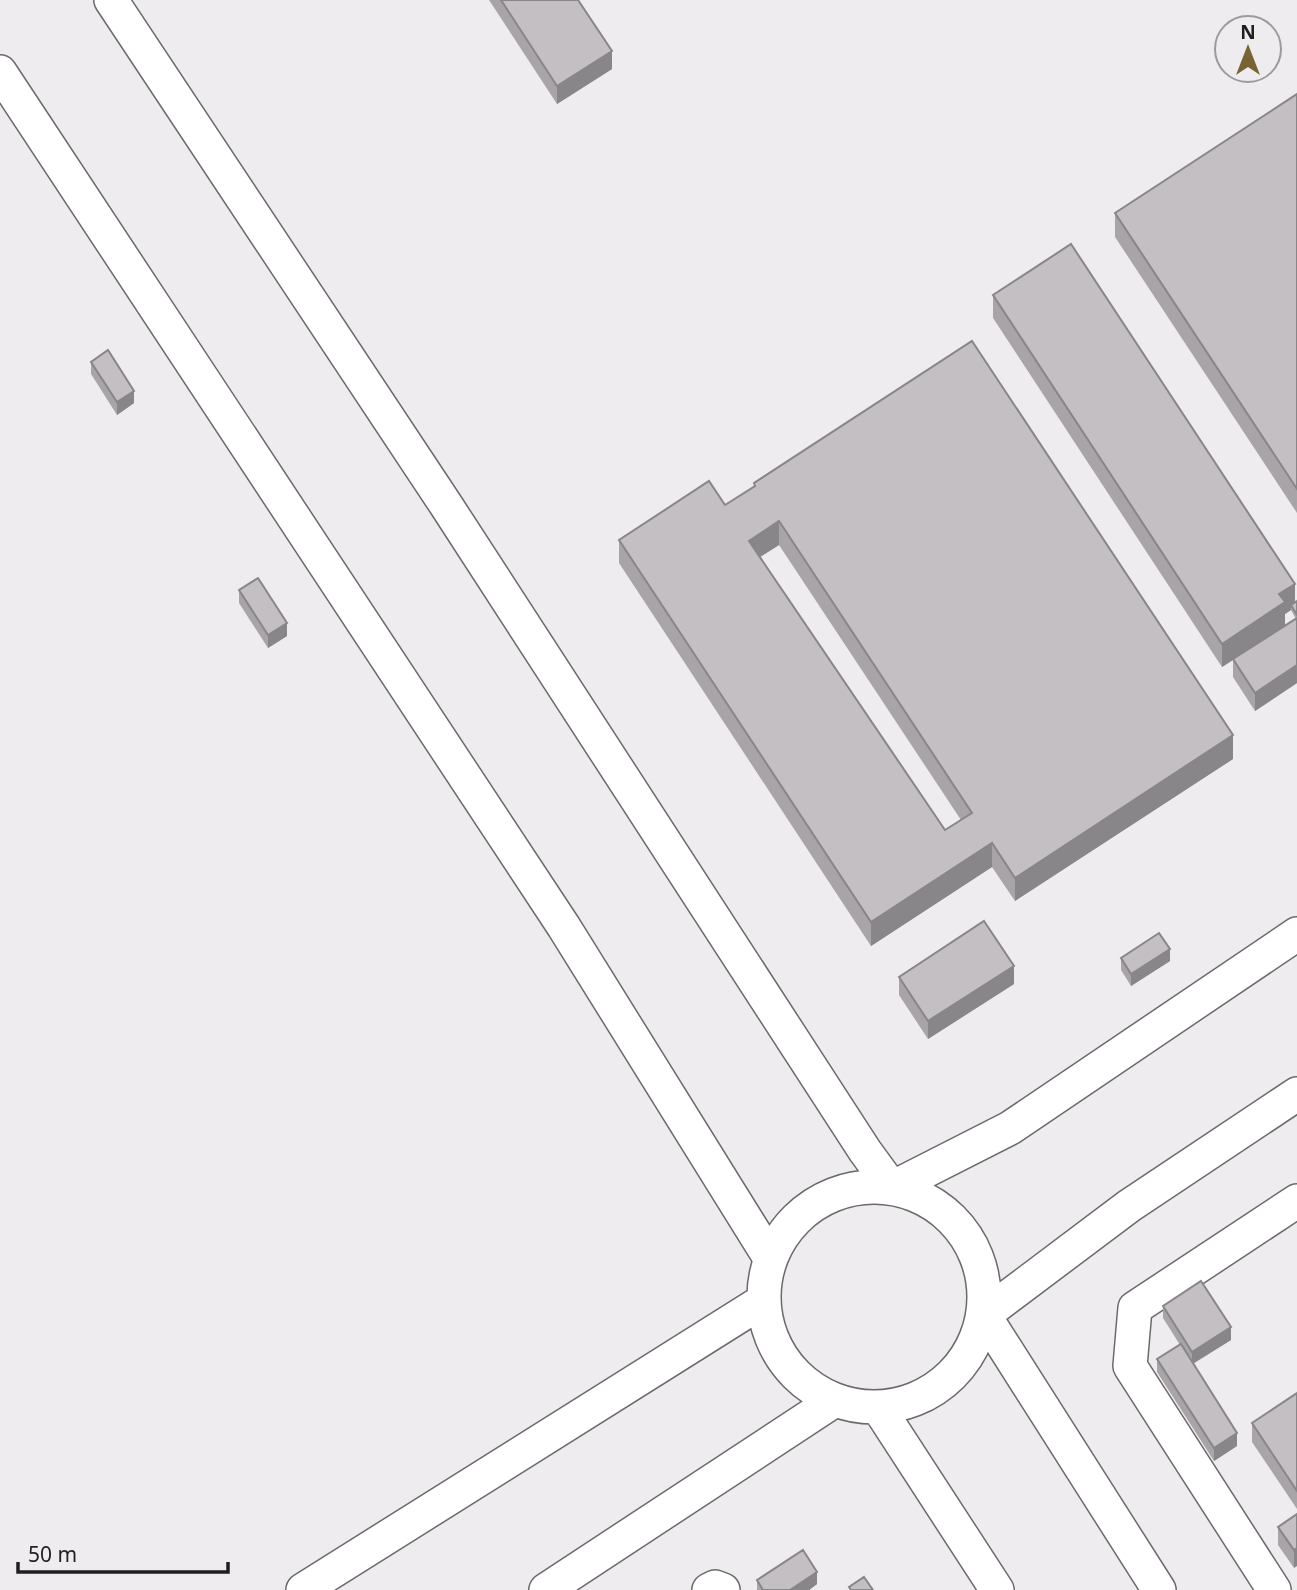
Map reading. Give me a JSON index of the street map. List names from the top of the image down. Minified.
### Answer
{"scale_bar":"50 m","north":"top"}
